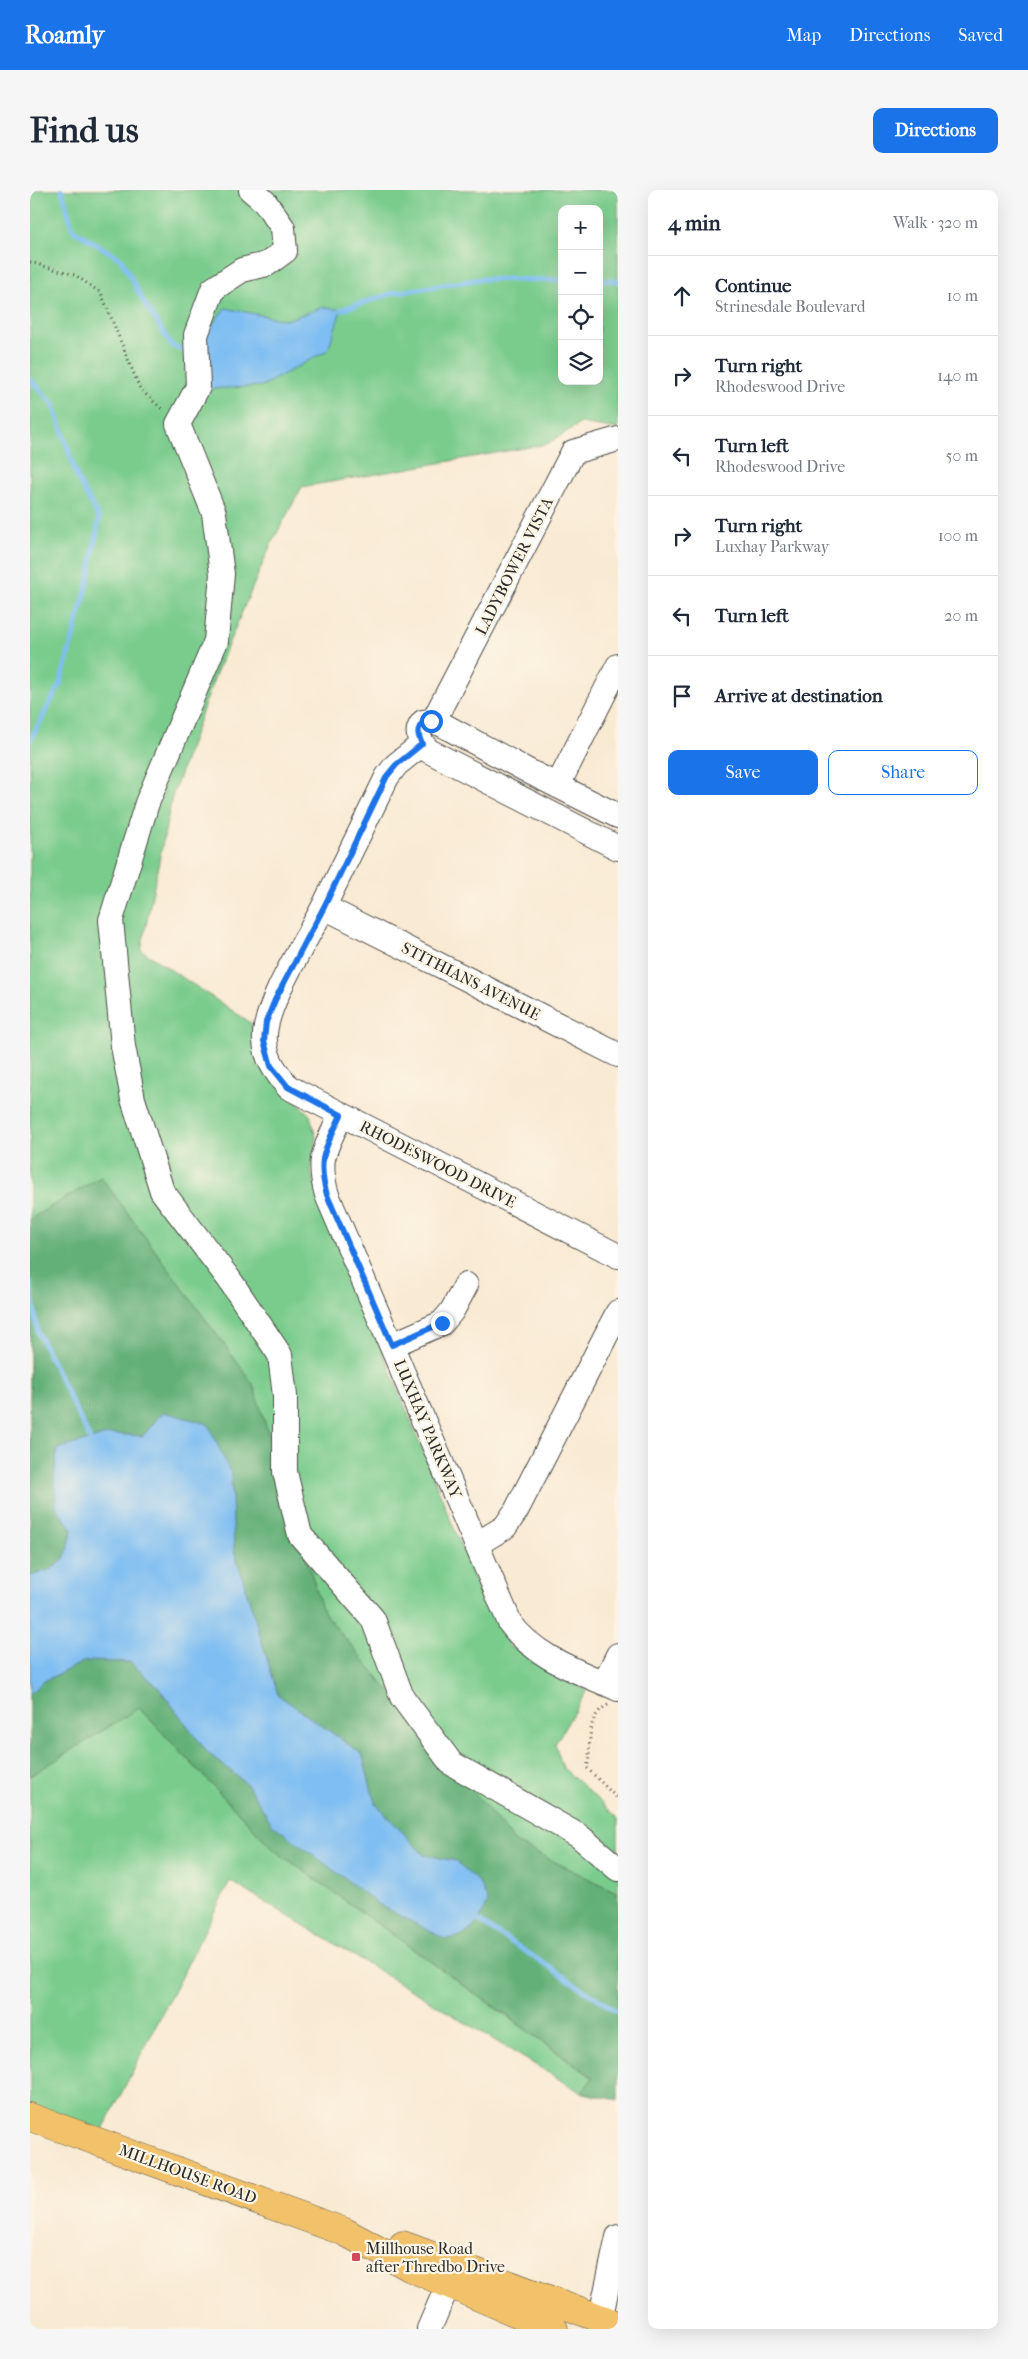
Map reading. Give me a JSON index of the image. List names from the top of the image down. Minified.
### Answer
{"streets":{"main road":["MILLHOUSE ROAD"],"street":["LADYBOWER VISTA","STITHIANS AVENUE","RHODESWOOD DRIVE","LUXHAY PARKWAY"]},"crossings":[["STITHIANS AVENUE","RHODESWOOD DRIVE"],["RHODESWOOD DRIVE","LUXHAY PARKWAY"]],"places":{"transit":["Millhouse Road after Thredbo Drive"]},"page":{"header":"Roamly","nav":["Map","Directions","Saved"],"buttons":["Directions",["Save","Share"]],"title":"Find us","heading":["4 min","Walk · 320 m"],"map_buttons":["+","−"],"list":[["Continue","Strinesdale Boulevard","10 m"],["Turn right","Rhodeswood Drive","140 m"],["Turn left","Rhodeswood Drive","50 m"],["Turn right","Luxhay Parkway","100 m"],["Turn left","20 m"],"Arrive at destination"]}}
